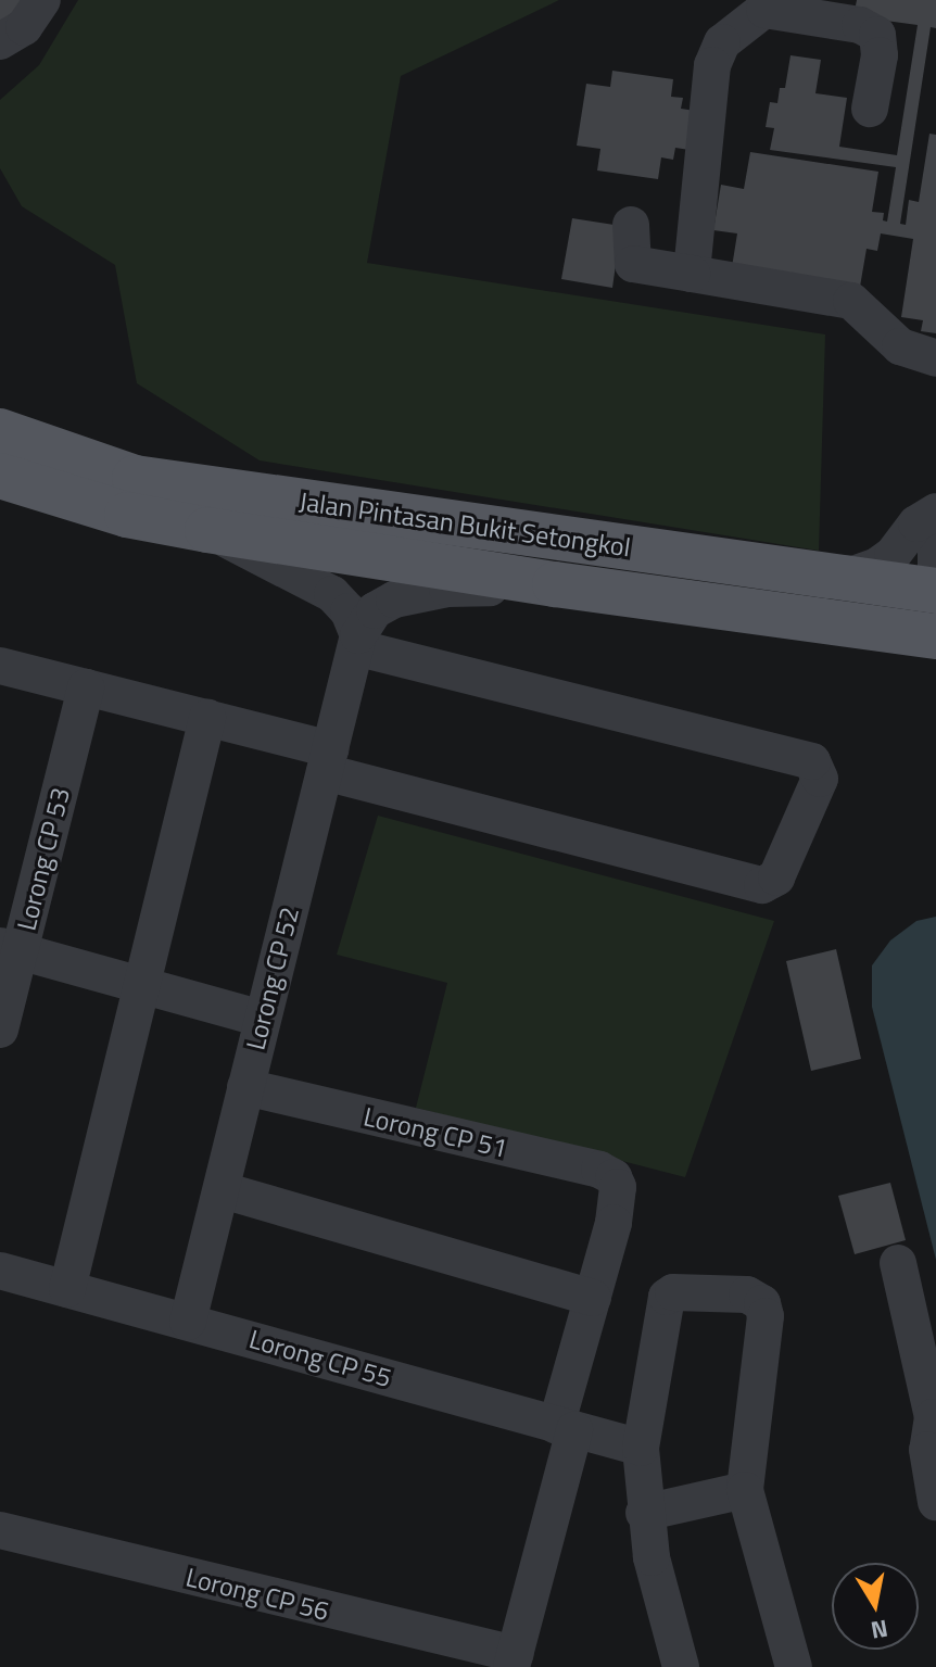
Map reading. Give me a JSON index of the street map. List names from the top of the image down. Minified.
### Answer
{"streets":{"main road":["Jalan Pintasan Bukit Setongkol"],"street":["Lorong CP 53","Lorong CP 52","Lorong CP 51","Lorong CP 55","Lorong CP 56"]},"crossings":[["Lorong CP 52","Lorong CP 51"],["Lorong CP 52","Lorong CP 55"]],"north":"bottom"}
